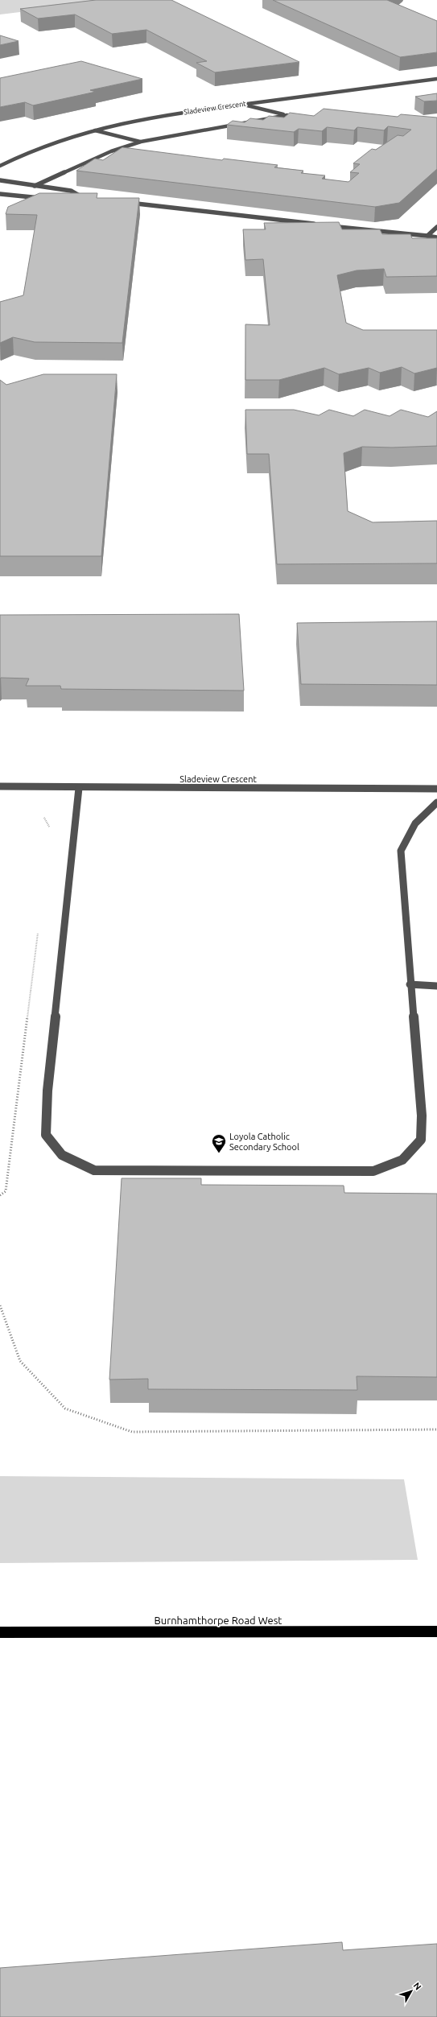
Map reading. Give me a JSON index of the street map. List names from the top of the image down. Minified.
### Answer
{"streets":{"main road":["Burnhamthorpe Road West"],"street":["Sladeview Crescent"]},"places":{"school or university":["Loyola Catholic Secondary School"]},"north":"top right"}
